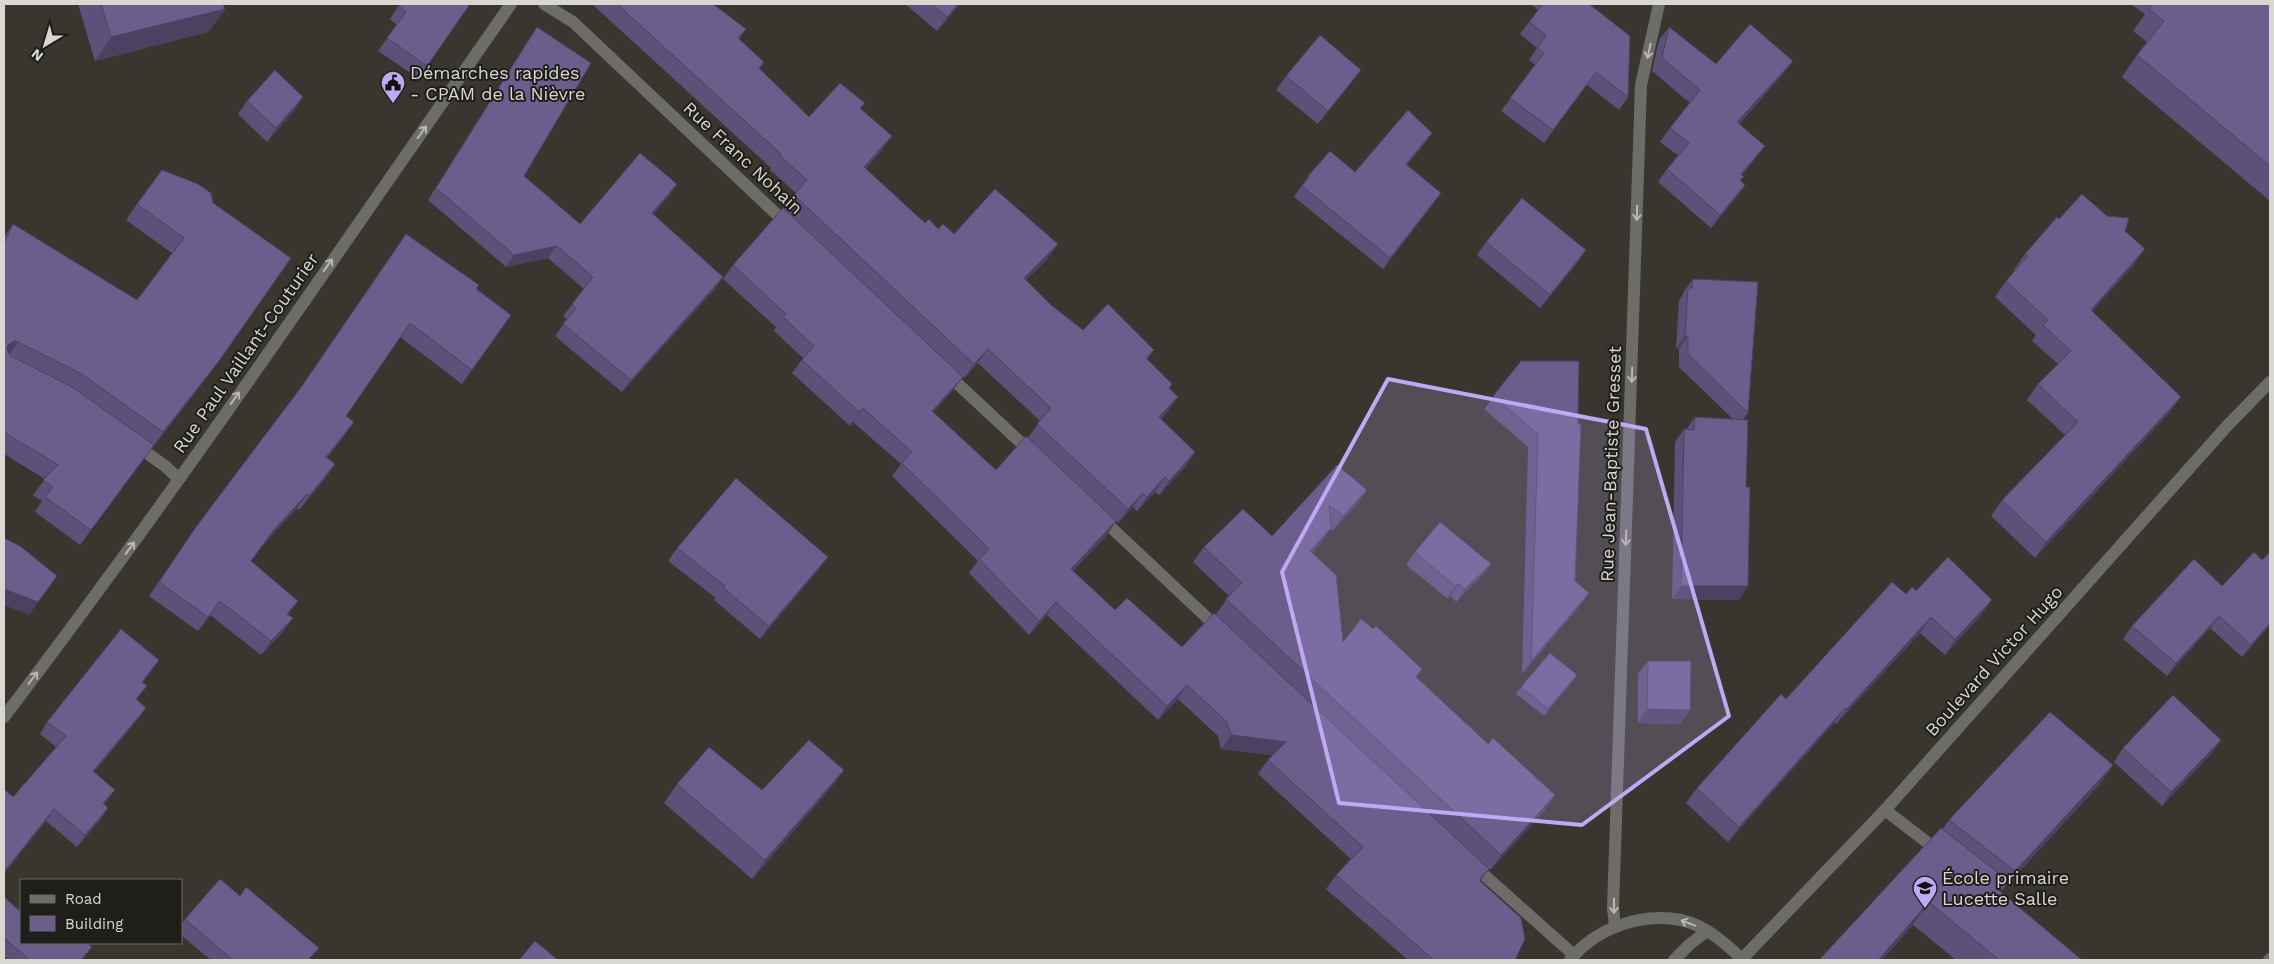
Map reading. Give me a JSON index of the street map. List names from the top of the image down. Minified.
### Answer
{"streets":{"street":["Rue Franc Nohain","Rue Paul Vaillant-Couturier","Rue Jean-Baptiste Gresset","Boulevard Victor Hugo"]},"one_way":["Rue Paul Vaillant-Couturier","Rue Jean-Baptiste Gresset"],"places":{"public building":["Démarches rapides - CPAM de la Nièvre"],"school or university":["École primaire Lucette Salle"]},"legend":["Road","Building"],"north":"bottom left"}
